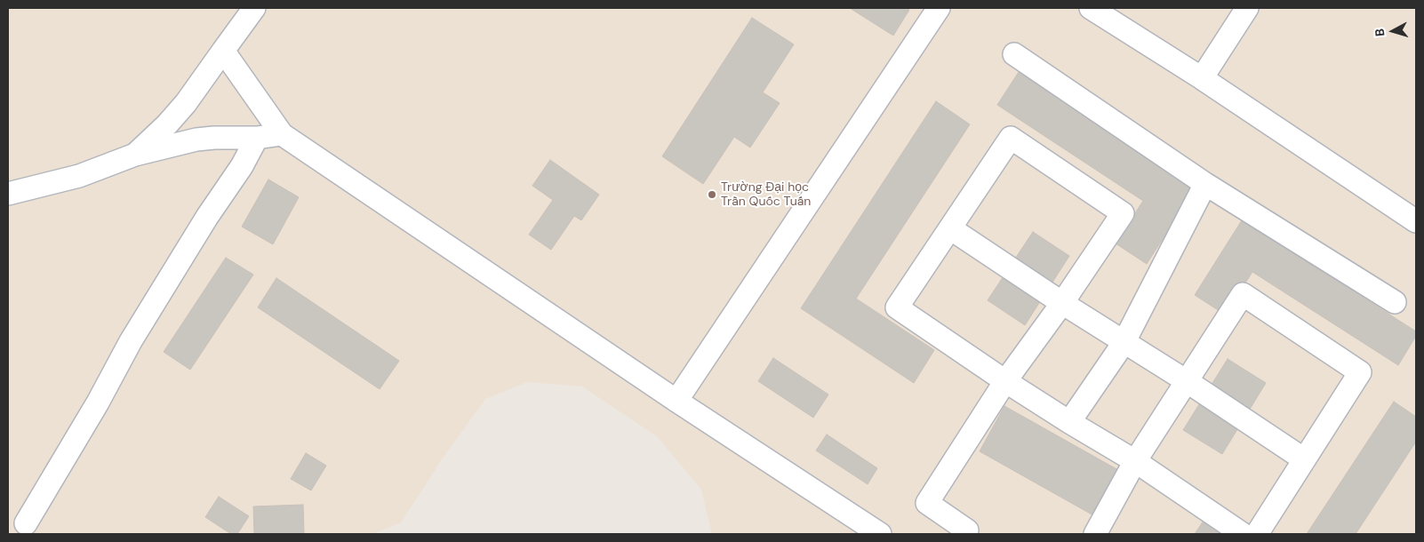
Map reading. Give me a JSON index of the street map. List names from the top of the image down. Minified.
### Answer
{"places":["Trường Đại học Trần Quốc Tuấn"],"north":"left"}
